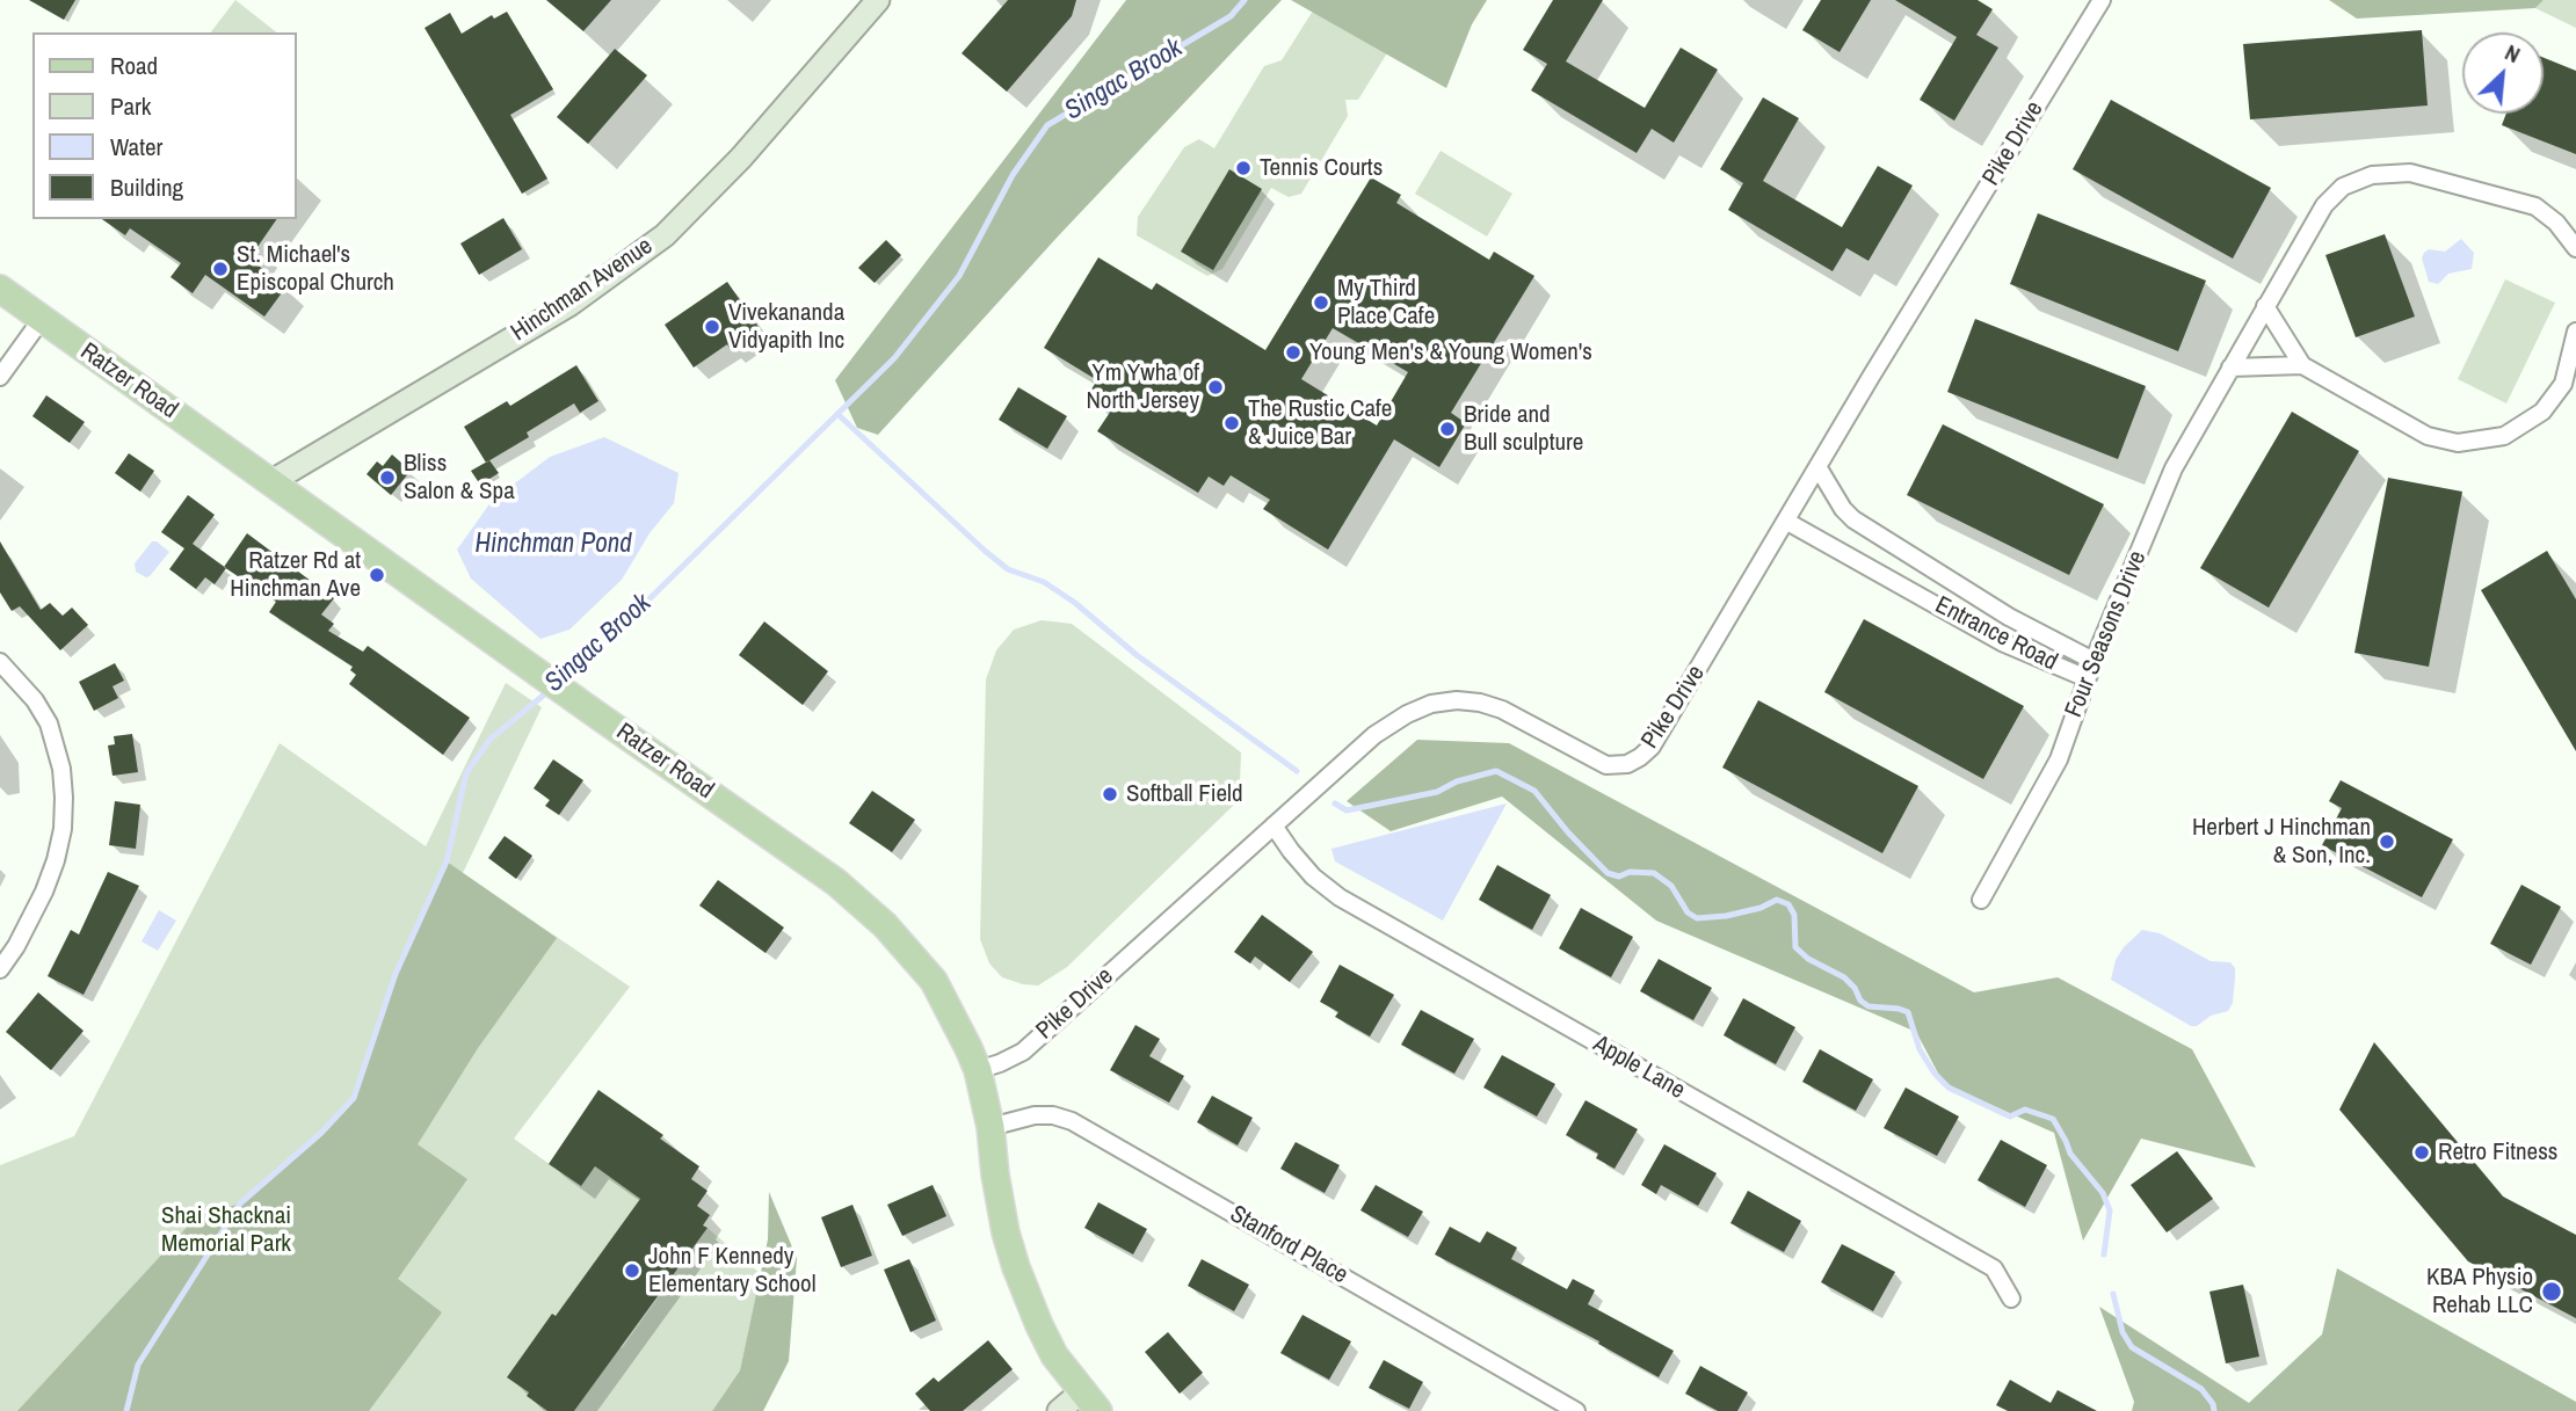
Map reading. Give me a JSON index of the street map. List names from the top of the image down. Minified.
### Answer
{"streets":{"main road":["Ratzer Road"],"street":["Pike Drive","Hinchman Avenue","Entrance Road","Four Seasons Drive","Apple Lane","Stanford Place"]},"crossings":[["Pike Drive","Ratzer Road"],["Pike Drive","Entrance Road"],["Pike Drive","Apple Lane"],["Hinchman Avenue","Ratzer Road"],["Ratzer Road","Stanford Place"],["Entrance Road","Four Seasons Drive"]],"water":["Singac Brook","Hinchman Pond"],"parks":["Shai Shacknai Memorial Park"],"places":["Tennis Courts","St. Michael's Episcopal Church","My Third Place Cafe","Vivekananda Vidyapith Inc","Young Men's & Young Women's","Ym Ywha of North Jersey","The Rustic Cafe & Juice Bar","Bride and Bull sculpture","Bliss Salon & Spa","Ratzer Rd at Hinchman Ave","Softball Field","Herbert J Hinchman & Son, Inc.","Retro Fitness","John F Kennedy Elementary School","KBA Physio Rehab LLC"],"legend":["Road","Park","Water","Building"],"north":"top right"}
